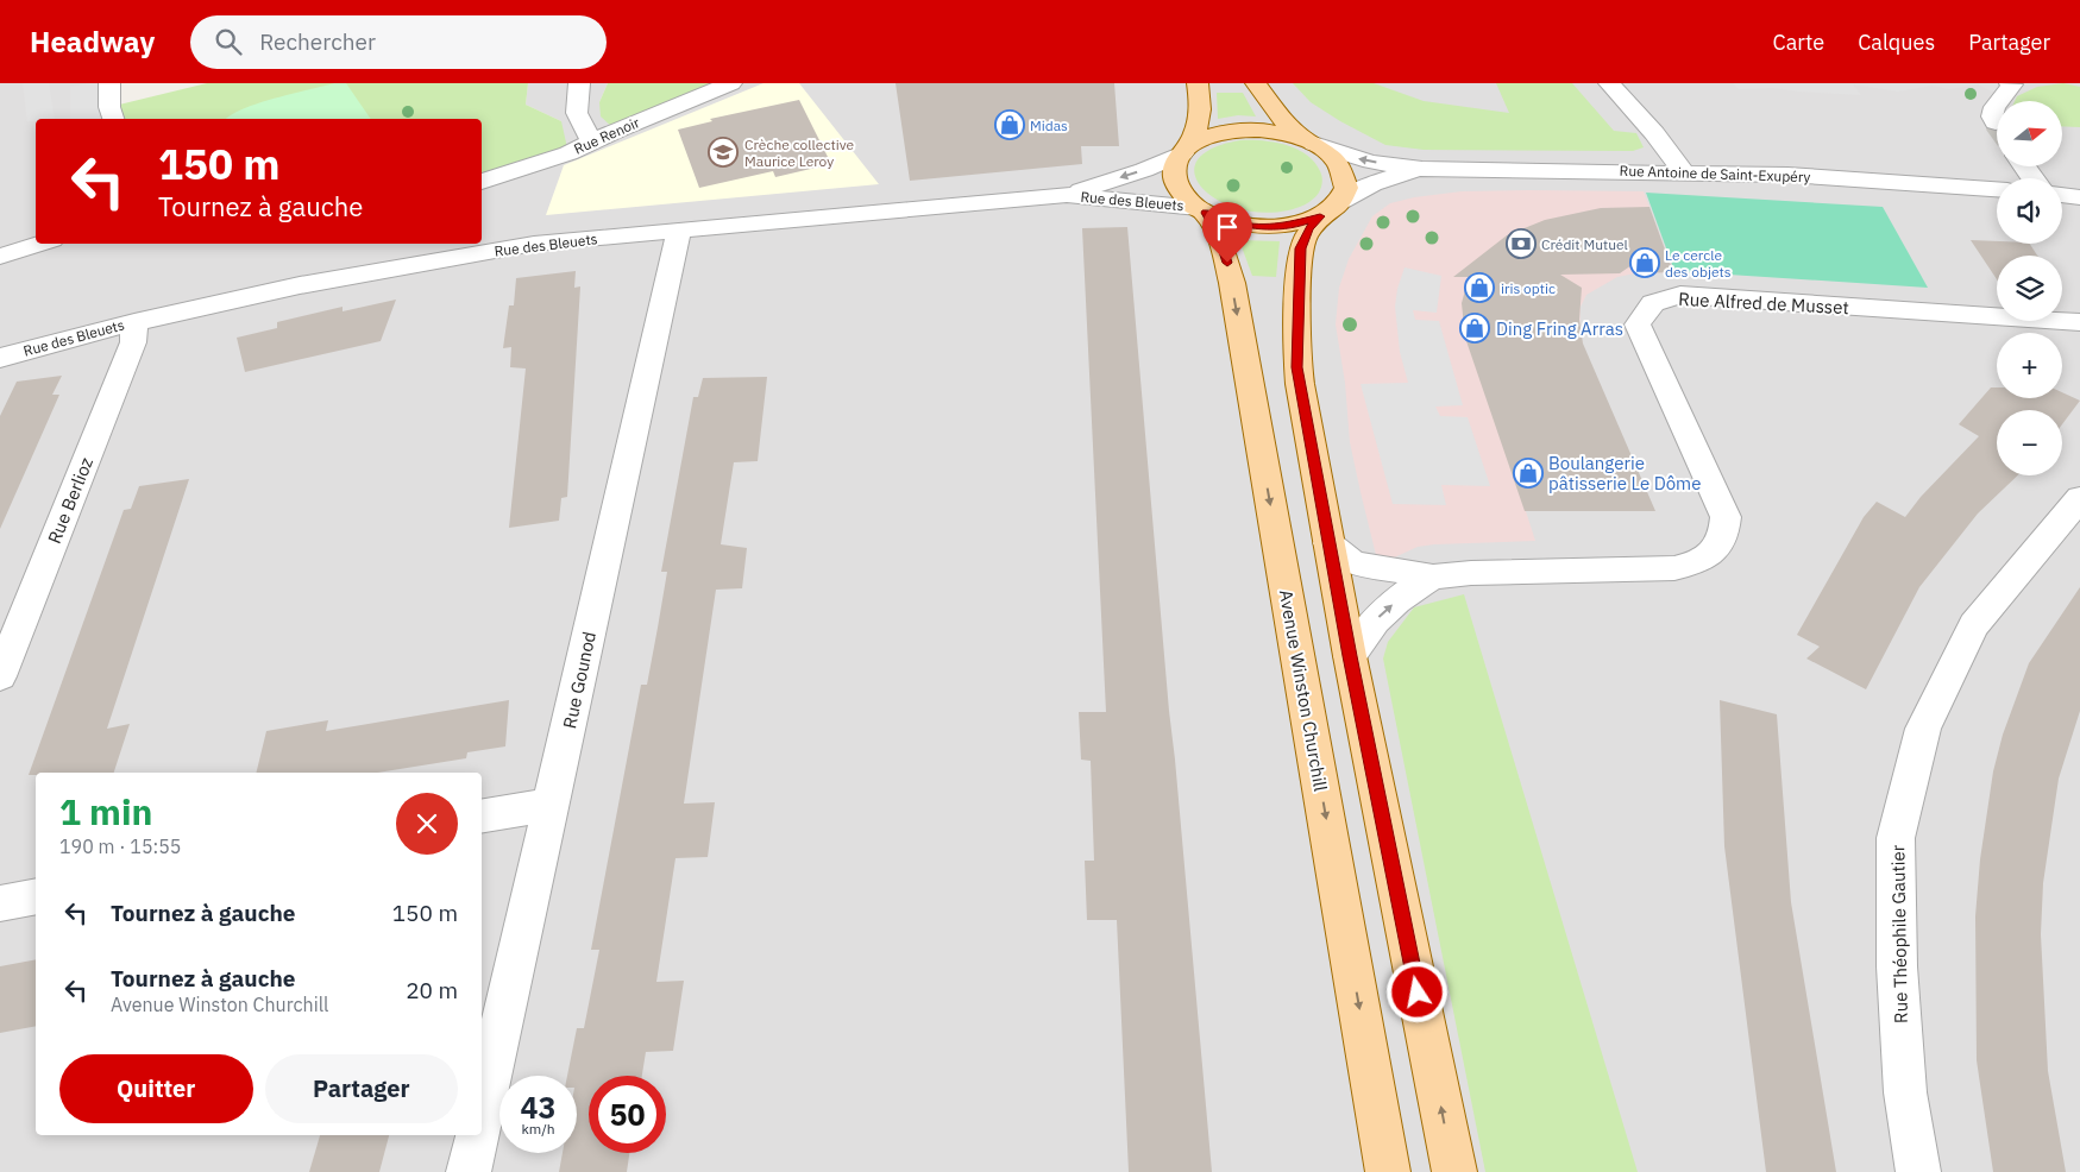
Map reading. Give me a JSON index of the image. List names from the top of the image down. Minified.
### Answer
{"streets":{"main road":["Avenue Winston Churchill"],"street":["Rue Renoir","Rue Antoine de Saint-Exupéry","Rue des Bleuets","Rue Alfred de Musset","Rue Berlioz","Rue Gounod","Rue Théophile Gautier"]},"crossings":[["Rue des Bleuets","Rue Berlioz"],["Rue des Bleuets","Rue Gounod"],["Rue des Bleuets","Avenue Winston Churchill"]],"places":{"shop":["Midas","Le cercle des objets","iris optic","Ding Fring Arras","Boulangerie pâtisserie Le Dôme"],"school or university":["Crèche collective Maurice Leroy"],"bank":["Crédit Mutuel"]},"north":"right","page":{"header":"Headway","search":"Rechercher","nav":["Carte","Calques","Partager"],"map_buttons":["+","−"],"turn":["150 m","Tournez à gauche"],"heading":["1 min","190 m · 15:55"],"list":[{"name":"Tournez à gauche","value":"150 m"},{"name":"Tournez à gauche","note":"Avenue Winston Churchill","value":"20 m"}],"buttons":["Quitter","Partager"],"speed":"43 km/h","limit":"50"}}
